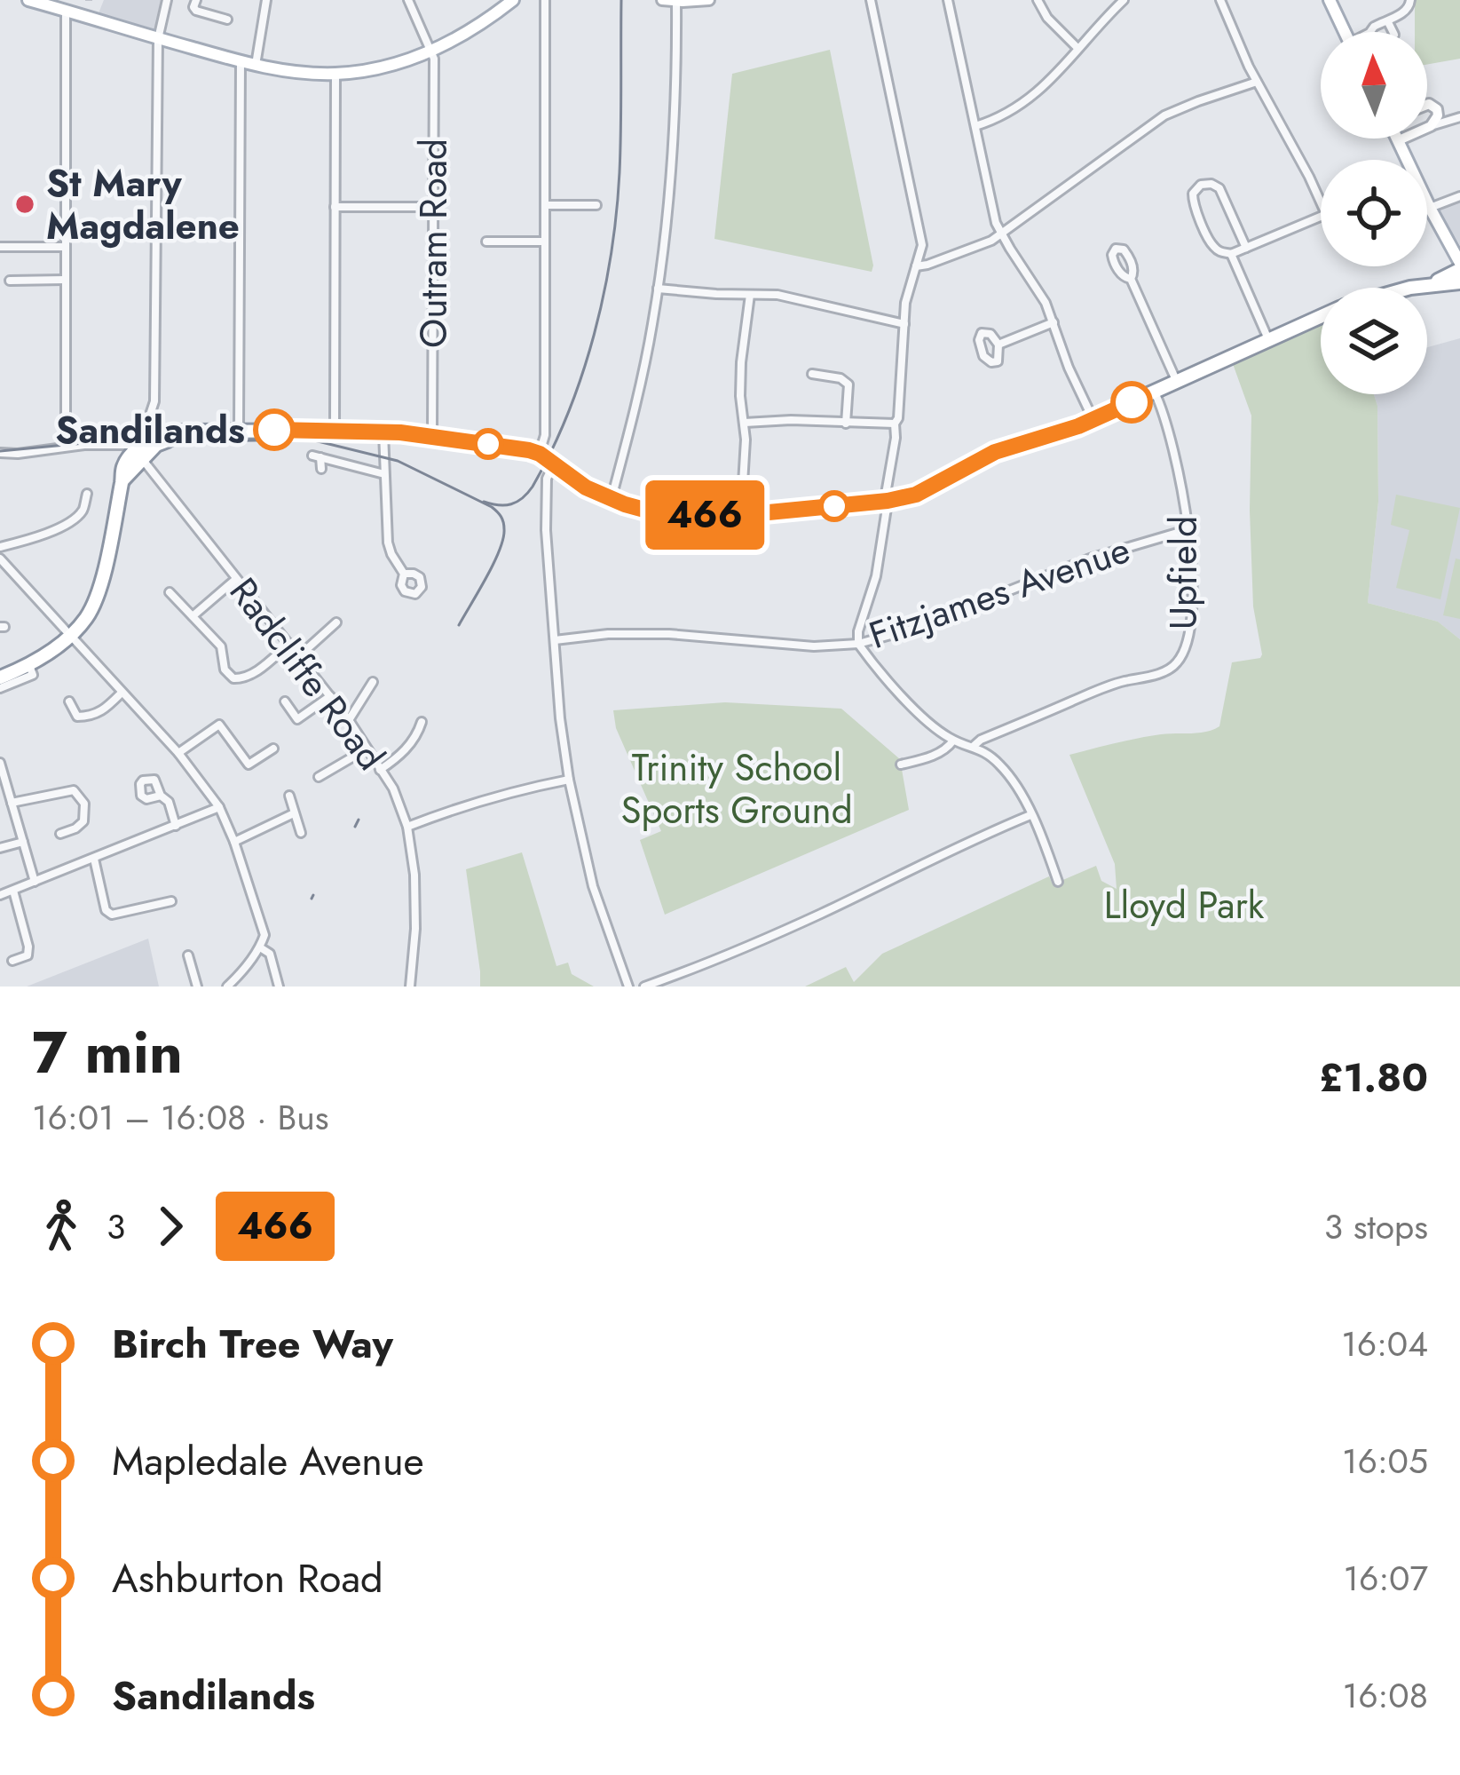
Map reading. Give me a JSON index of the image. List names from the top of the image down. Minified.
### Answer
{"streets":{"street":["Outram Road","Upfield","Fitzjames Avenue","Radcliffe Road"]},"crossings":[["Upfield","Fitzjames Avenue"]],"parks":["Trinity School Sports Ground","Lloyd Park"],"places":["St Mary Magdalene","Sandilands"],"lines":["bus line 466"],"north":"top","page":{"on_map":"466","heading":["7 min","16:01 – 16:08 · Bus","£1.80"],"legs":["3","466","3 stops"],"list":[{"name":"Birch Tree Way","value":"16:04"},{"name":"Mapledale Avenue","value":"16:05"},{"name":"Ashburton Road","value":"16:07"},{"name":"Sandilands","value":"16:08"}]}}
